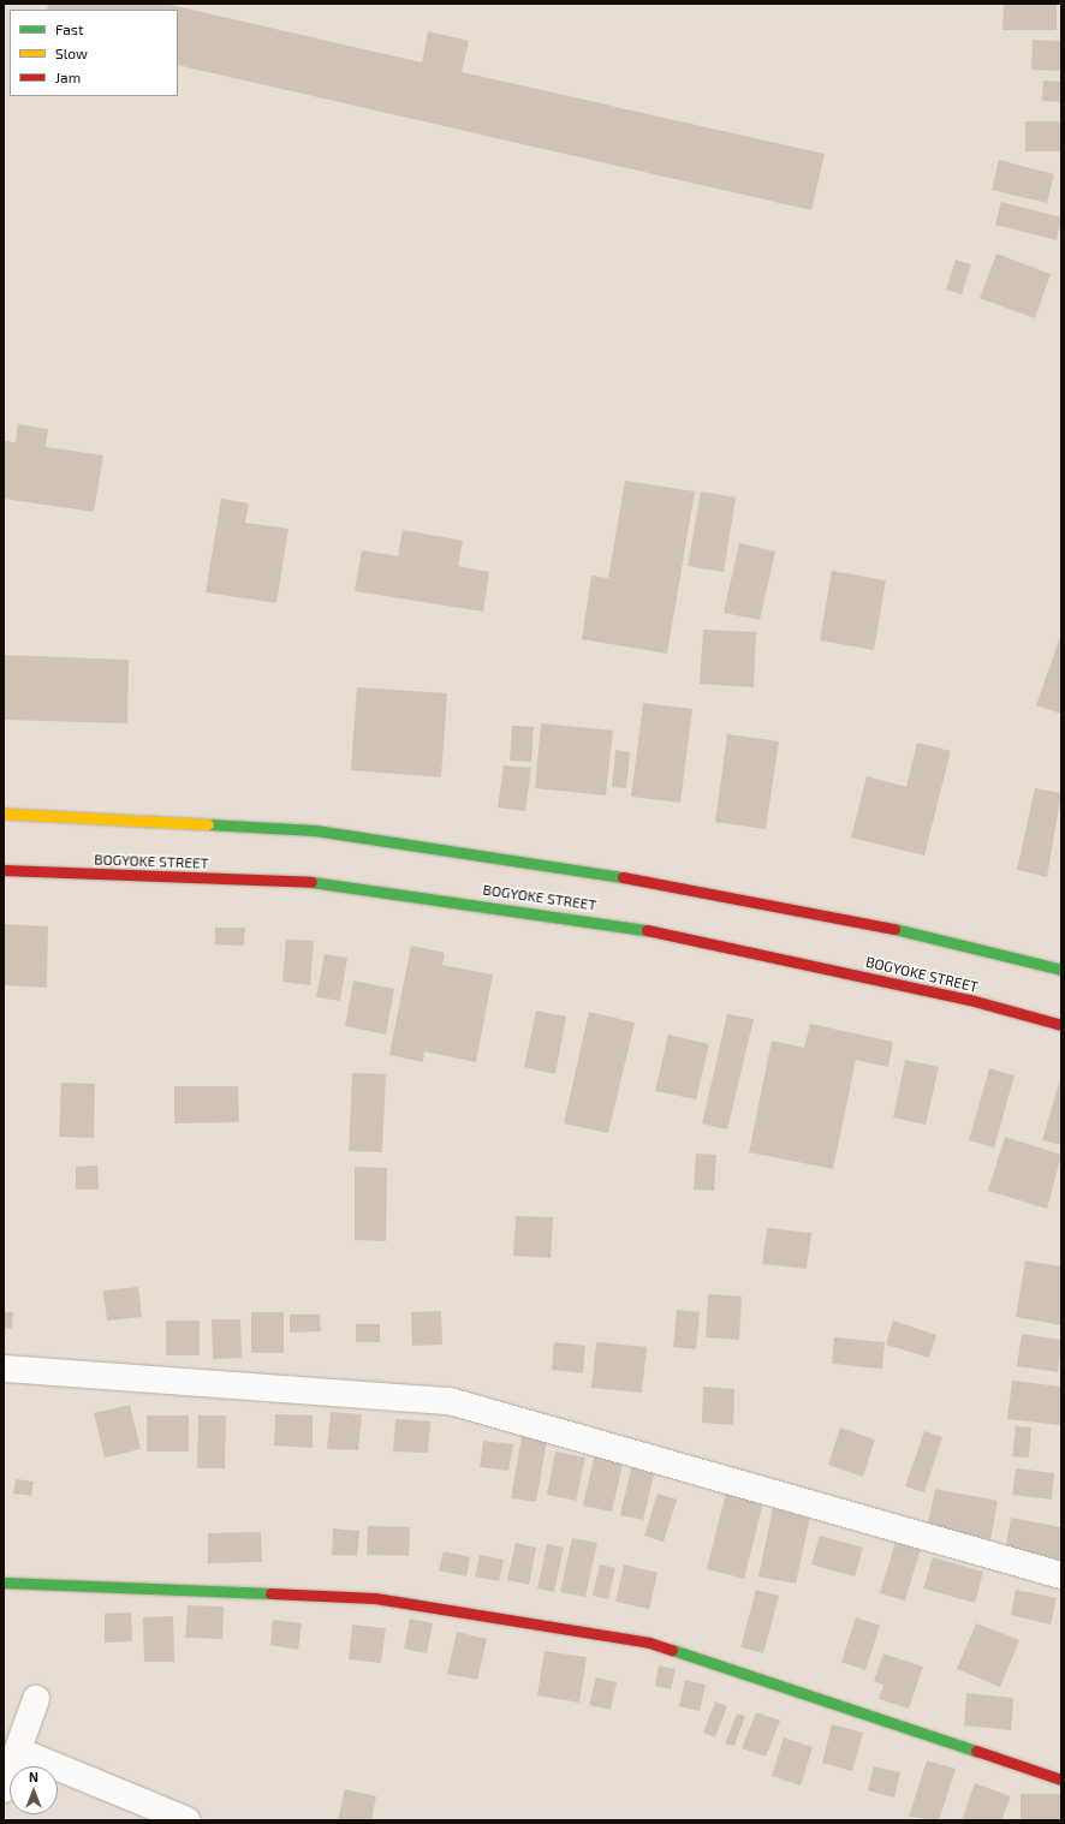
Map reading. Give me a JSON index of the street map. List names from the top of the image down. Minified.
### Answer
{"streets":{"main road":["BOGYOKE STREET"]},"legend":["Fast","Slow","Jam"],"north":"top"}
